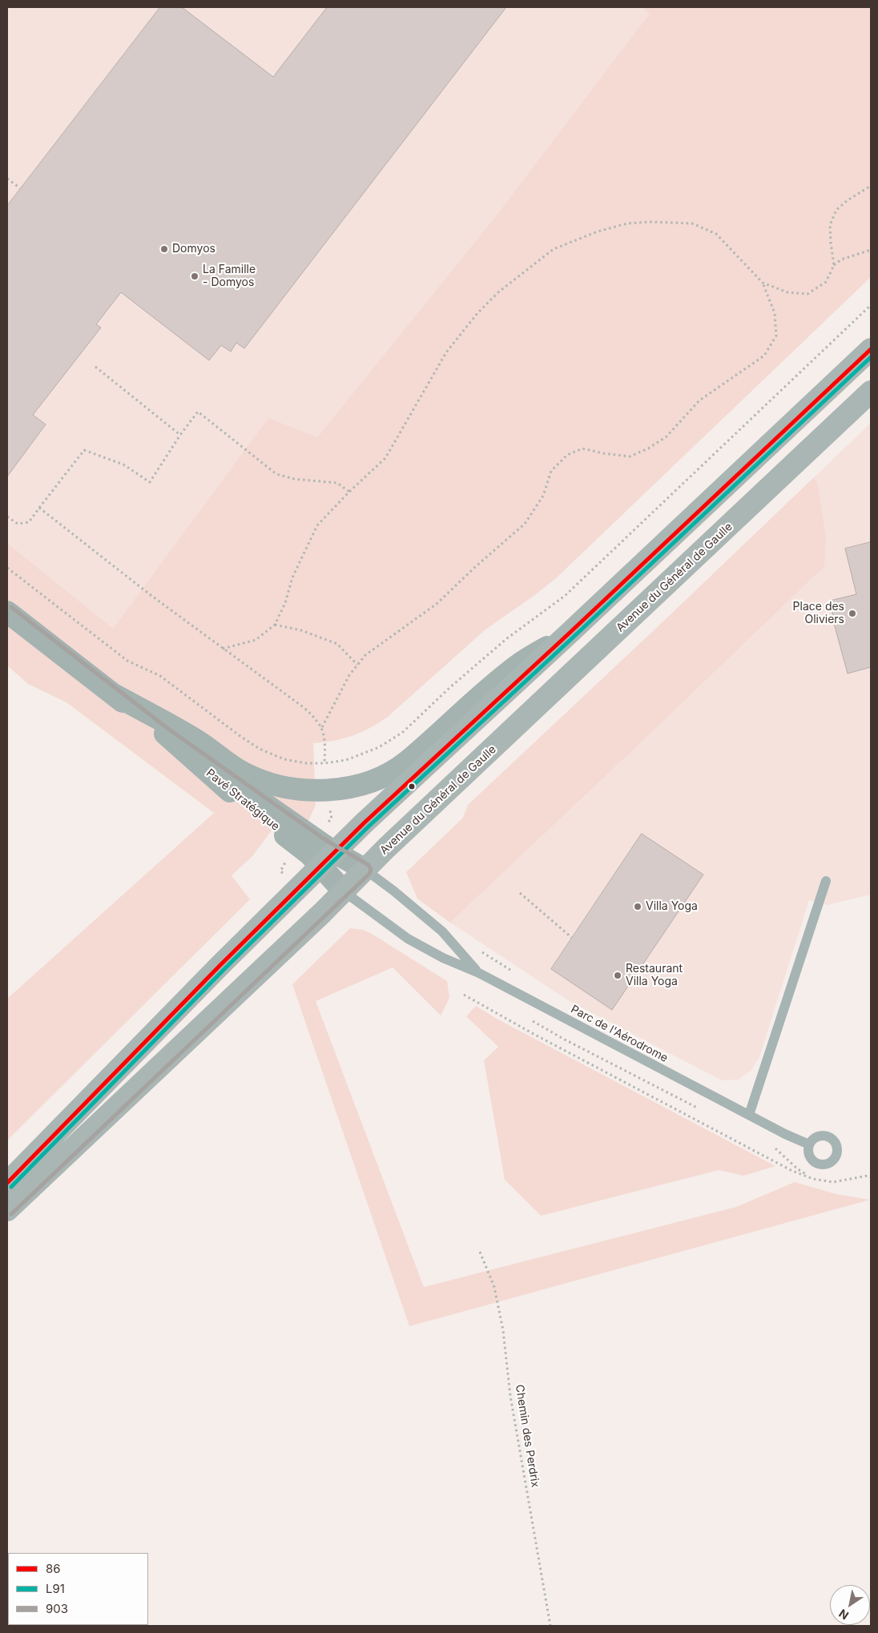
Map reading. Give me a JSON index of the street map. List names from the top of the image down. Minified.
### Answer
{"streets":{"main road":["Avenue du Général de Gaulle","Pavé Stratégique"],"lane":["Parc de l'Aérodrome"],"path":["Chemin des Perdrix"]},"crossings":[["Avenue du Général de Gaulle","Pavé Stratégique"],["Avenue du Général de Gaulle","Parc de l'Aérodrome"],["Pavé Stratégique","Parc de l'Aérodrome"]],"places":["Domyos","La Famille - Domyos","Place des Oliviers","Villa Yoga","Restaurant Villa Yoga"],"lines":["transit line 86","transit line L91","transit line 903"],"legend":["86","L91","903"],"north":"bottom left"}
